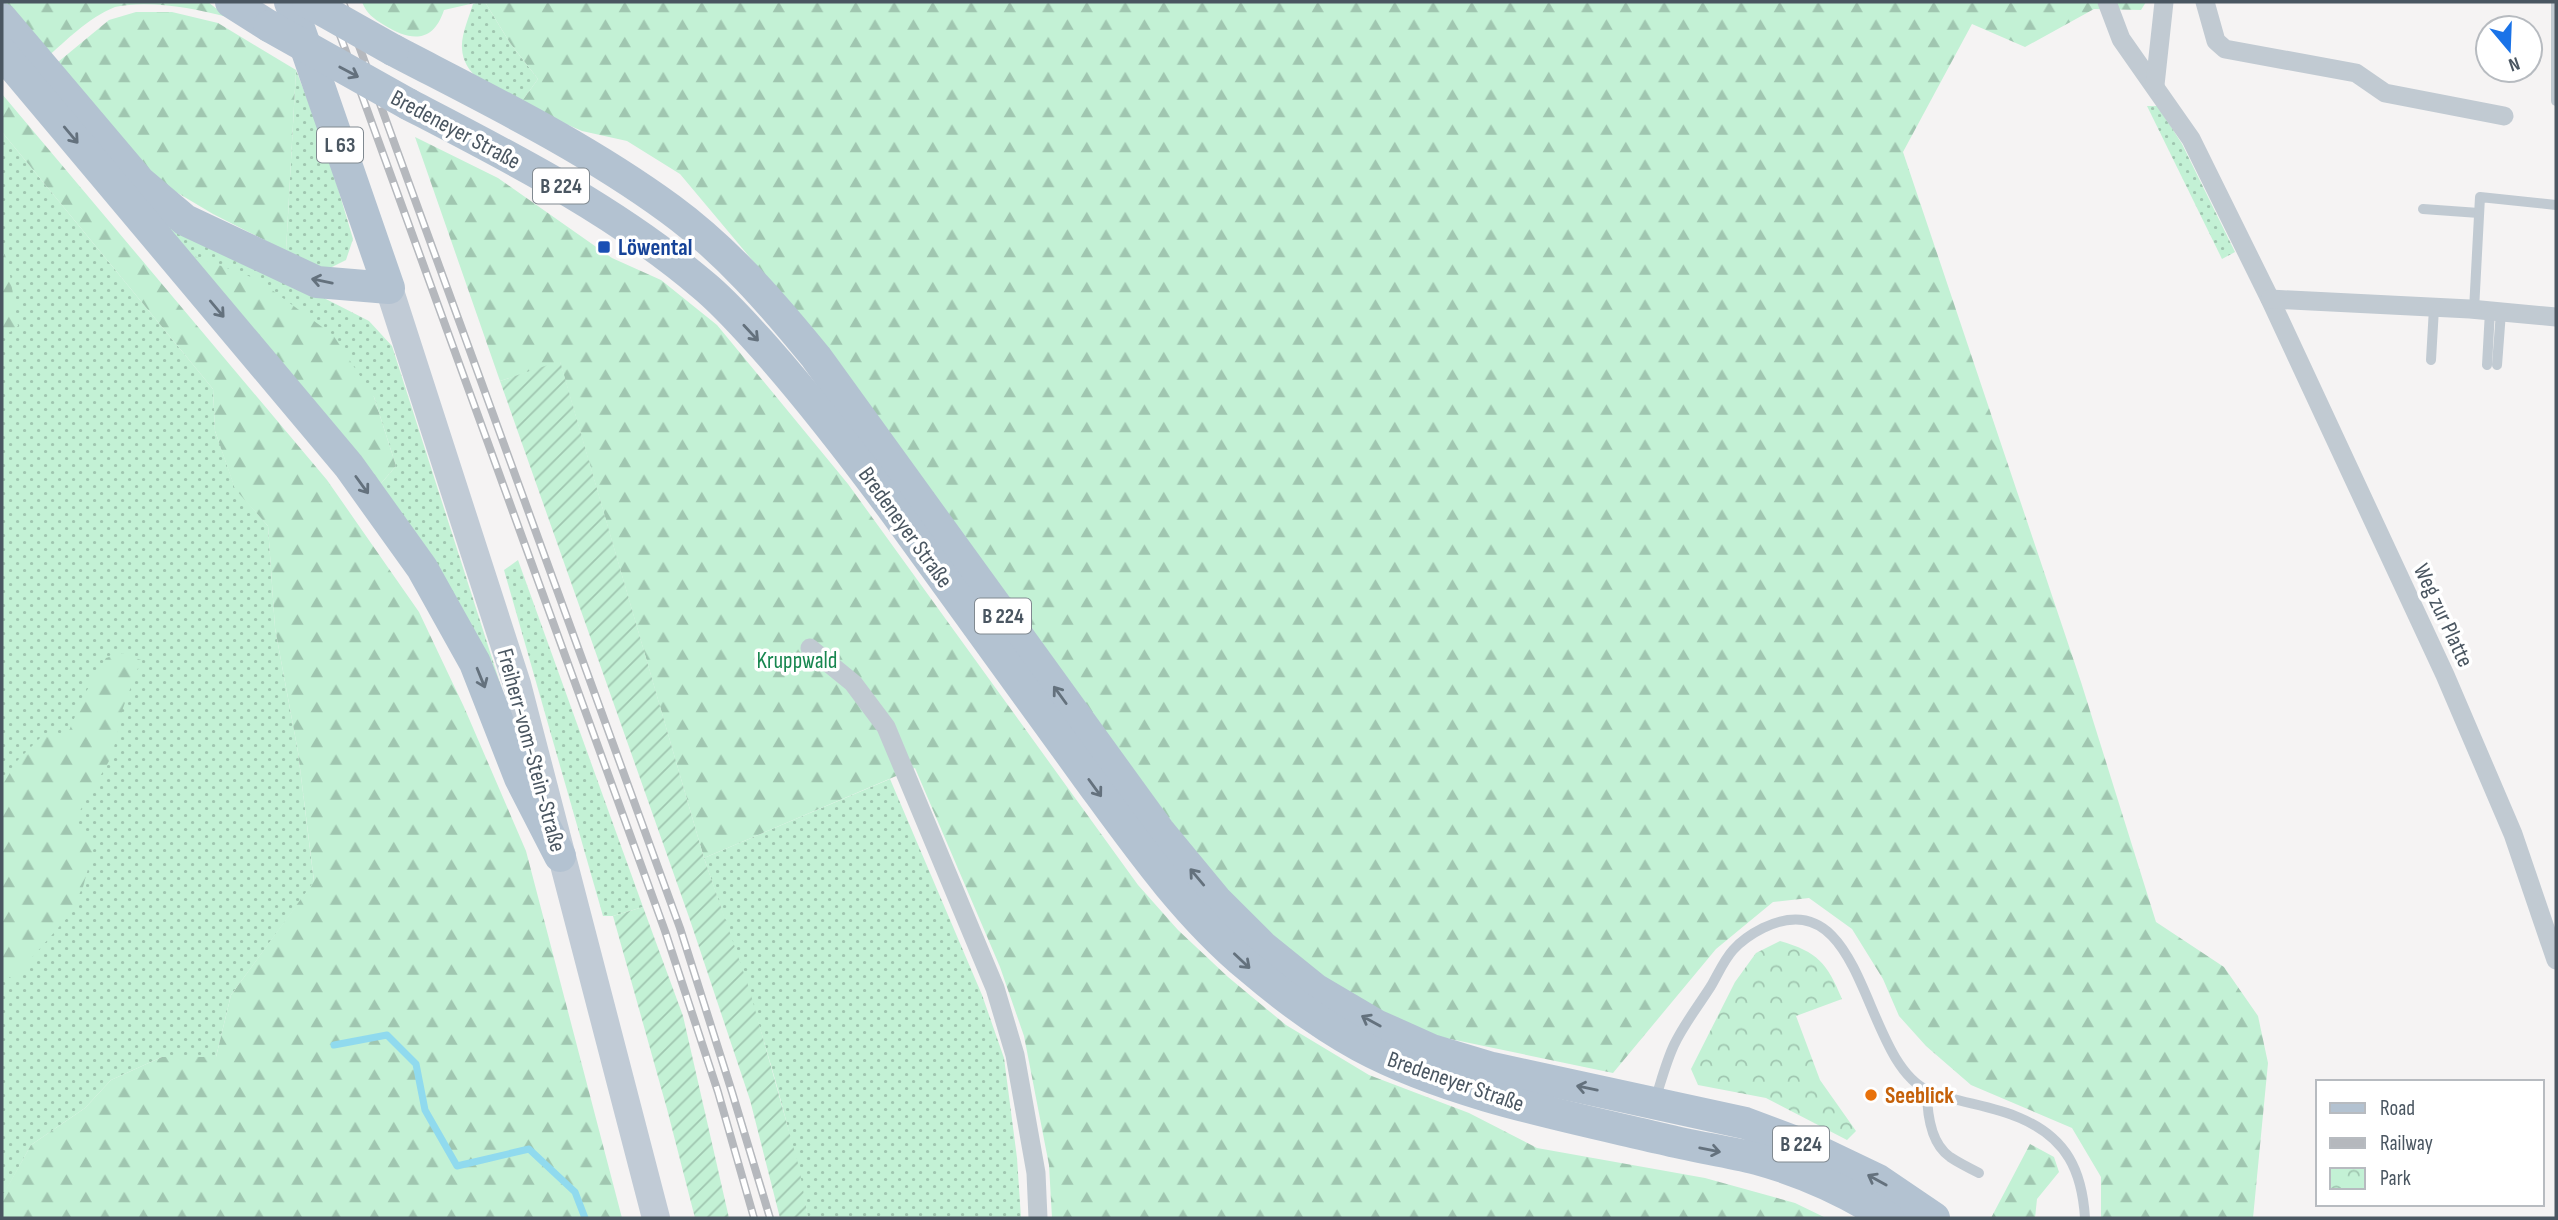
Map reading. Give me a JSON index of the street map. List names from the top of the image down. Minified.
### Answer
{"streets":{"main road":["Bredeneyer Straße","L 63","B 224","Freiherr-vom-Stein-Straße"],"street":["Weg zur Platte"]},"crossings":[["L 63","Freiherr-vom-Stein-Straße"]],"parks":["Kruppwald"],"places":{"transit":["Löwental"],"other":["Seeblick"]},"legend":["Road","Railway","Park"],"north":"bottom"}
